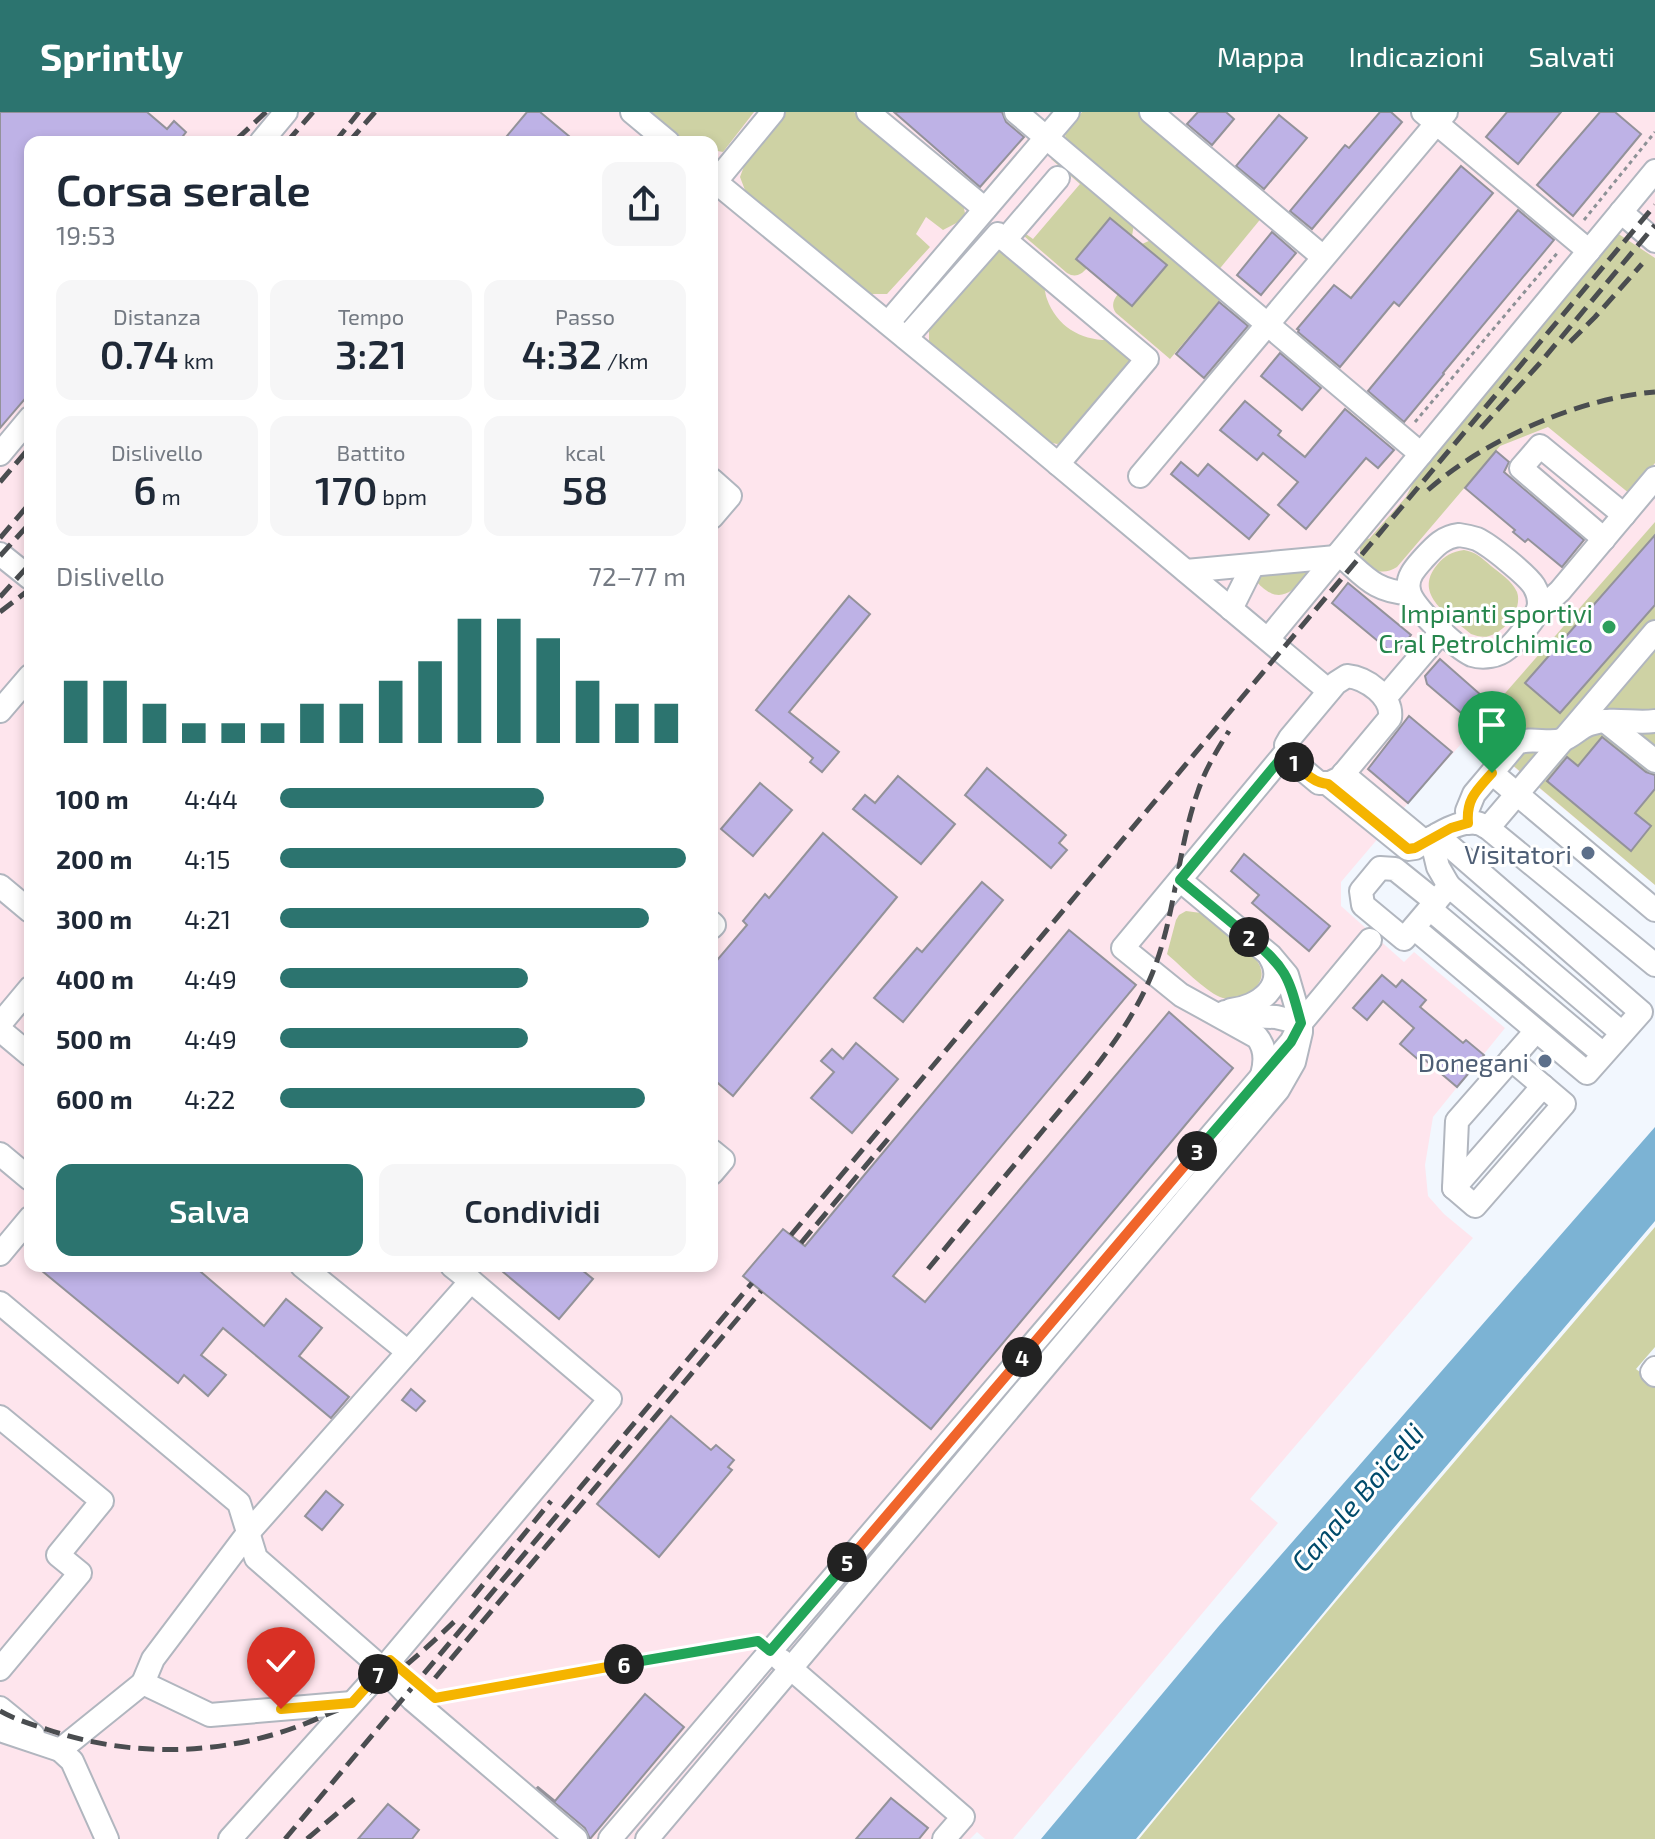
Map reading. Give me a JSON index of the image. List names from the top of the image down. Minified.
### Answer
{"water":["Canale Boicelli"],"places":["Impianti sportivi Cral Petrolchimico","Visitatori","Donegani"],"page":{"header":"Sprintly","nav":["Mappa","Indicazioni","Salvati"],"heading":["Corsa serale","19:53"],"stats":[["Distanza","0.74 km"],["Tempo","3:21"],["Passo","4:32 /km"],["Dislivello","6 m"],["Battito","170 bpm"],["kcal","58"]],"chart":["Dislivello","72–77 m"],"pins":["1","2","3","4","5","6","7"],"list":[{"name":"100 m","note":"4:44"},{"name":"200 m","note":"4:15"},{"name":"300 m","note":"4:21"},{"name":"400 m","note":"4:49"},{"name":"500 m","note":"4:49"},{"name":"600 m","note":"4:22"}],"buttons":["Salva","Condividi"]}}
